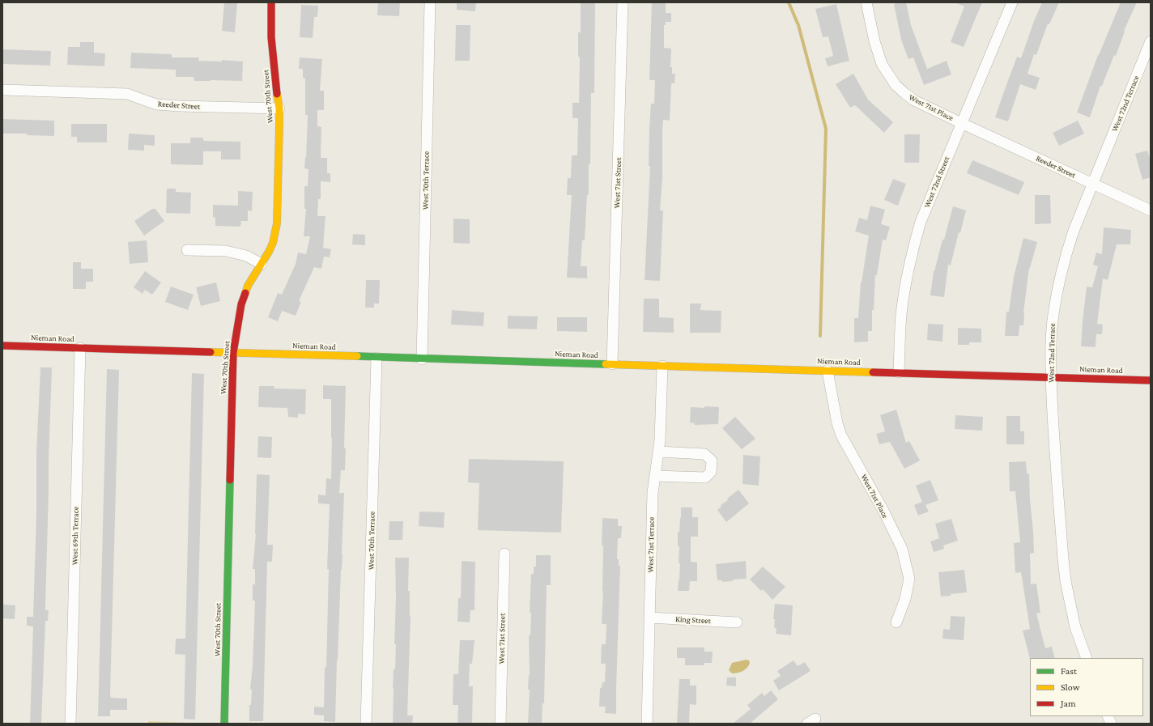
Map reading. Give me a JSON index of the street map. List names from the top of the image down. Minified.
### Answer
{"streets":{"main road":["West 70th Street","Nieman Road"],"street":["West 72nd Terrace","Reeder Street","West 71st Place","West 70th Terrace","West 72nd Street","West 71st Street","West 69th Terrace","West 71st Terrace","King Street"]},"crossings":[["West 70th Street","Reeder Street"],["West 70th Street","Nieman Road"],["West 72nd Terrace","Reeder Street"],["West 72nd Terrace","Nieman Road"],["Reeder Street","West 71st Place"],["Reeder Street","West 72nd Street"],["West 71st Place","West 72nd Street"],["West 71st Place","Nieman Road"],["West 70th Terrace","Nieman Road"],["West 72nd Street","Nieman Road"],["West 71st Street","Nieman Road"],["Nieman Road","West 69th Terrace"],["Nieman Road","West 71st Terrace"],["West 71st Terrace","King Street"]],"legend":["Fast","Slow","Jam"]}
